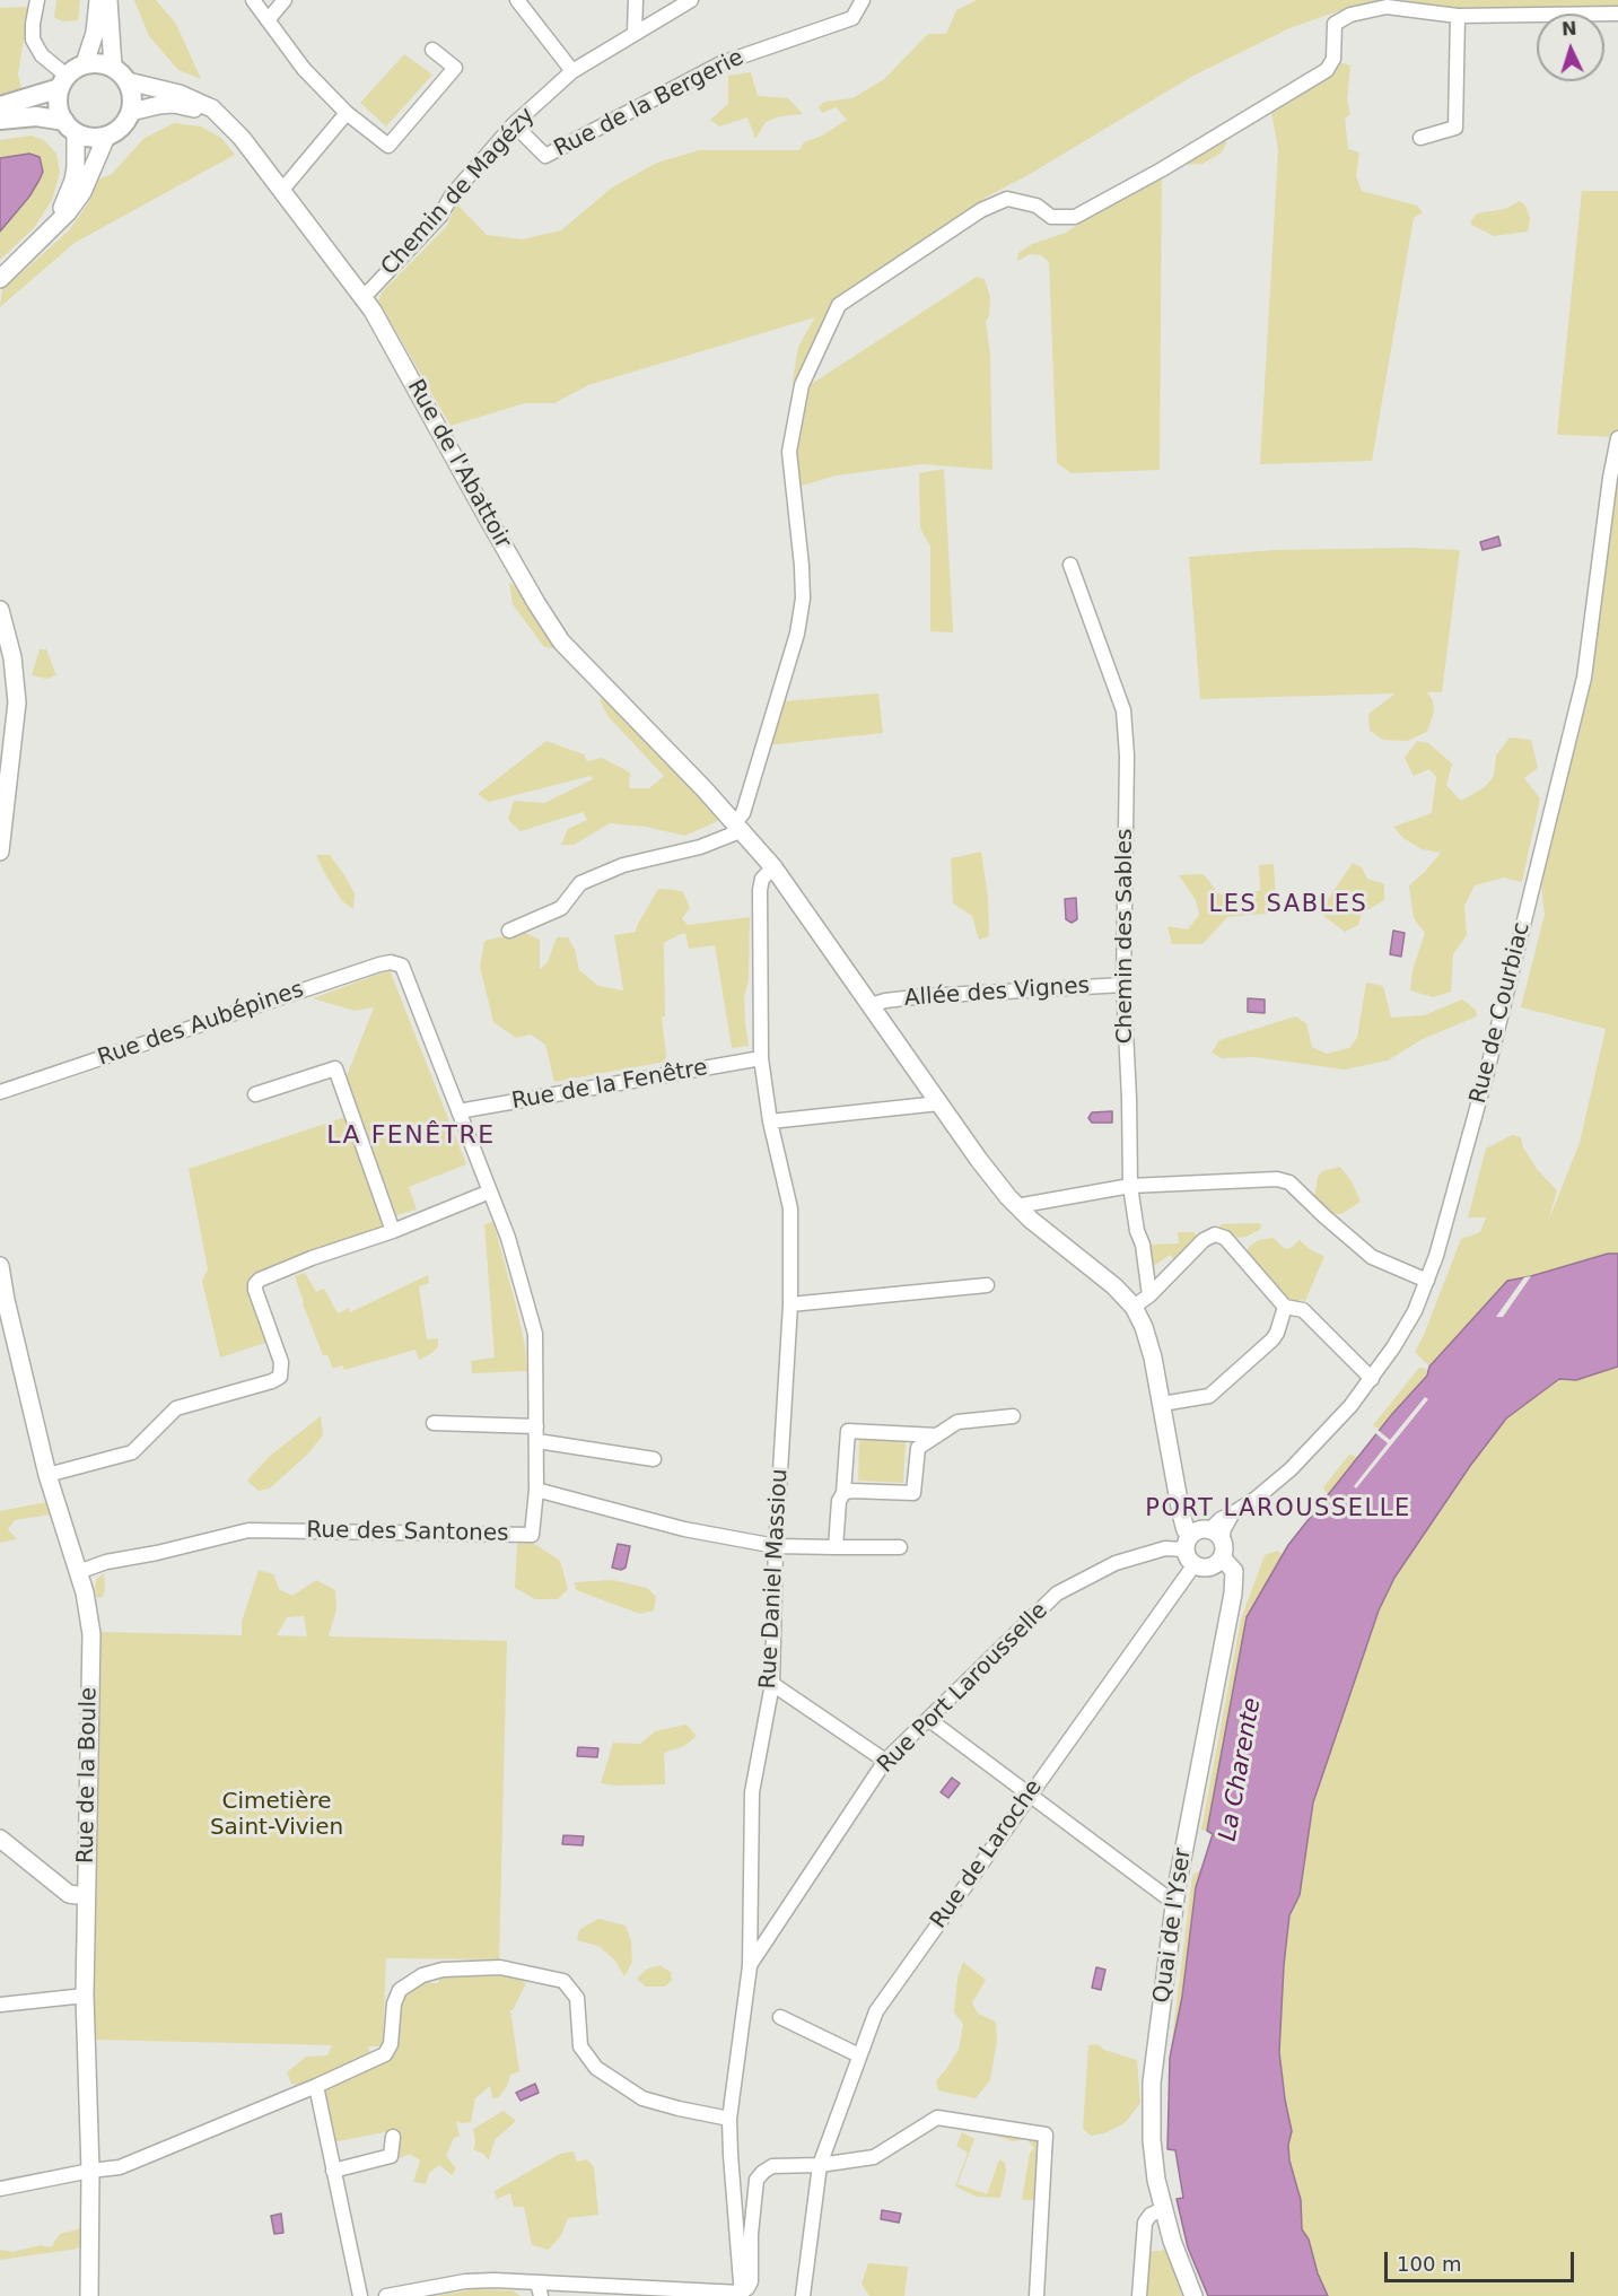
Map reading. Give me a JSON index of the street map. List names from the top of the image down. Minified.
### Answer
{"streets":{"street":["Rue de la Bergerie","Chemin de Magézy","Rue de l'Abattoir","Chemin des Sables","Allée des Vignes","Rue de Courbiac","Rue des Aubépines","Rue de la Fenêtre","Rue des Santones","Rue Daniel Massiou","Rue Port Larousselle","Rue de la Boule","Rue de Laroche","Quai de l'Yser"]},"crossings":[["Rue de la Bergerie","Chemin de Magézy"],["Chemin de Magézy","Rue de l'Abattoir"],["Rue de l'Abattoir","Allée des Vignes"],["Rue de l'Abattoir","Rue Daniel Massiou"],["Chemin des Sables","Allée des Vignes"],["Rue de Courbiac","Quai de l'Yser"],["Rue des Aubépines","Rue de la Fenêtre"],["Rue de la Fenêtre","Rue Daniel Massiou"],["Rue des Santones","Rue de la Boule"],["Rue Daniel Massiou","Rue Port Larousselle"],["Rue Port Larousselle","Rue de Laroche"]],"districts":["LES SABLES","LA FENÊTRE","PORT LAROUSSELLE"],"water":["La Charente"],"parks":["Cimetière Saint-Vivien"],"scale_bar":"100 m","north":"top"}
